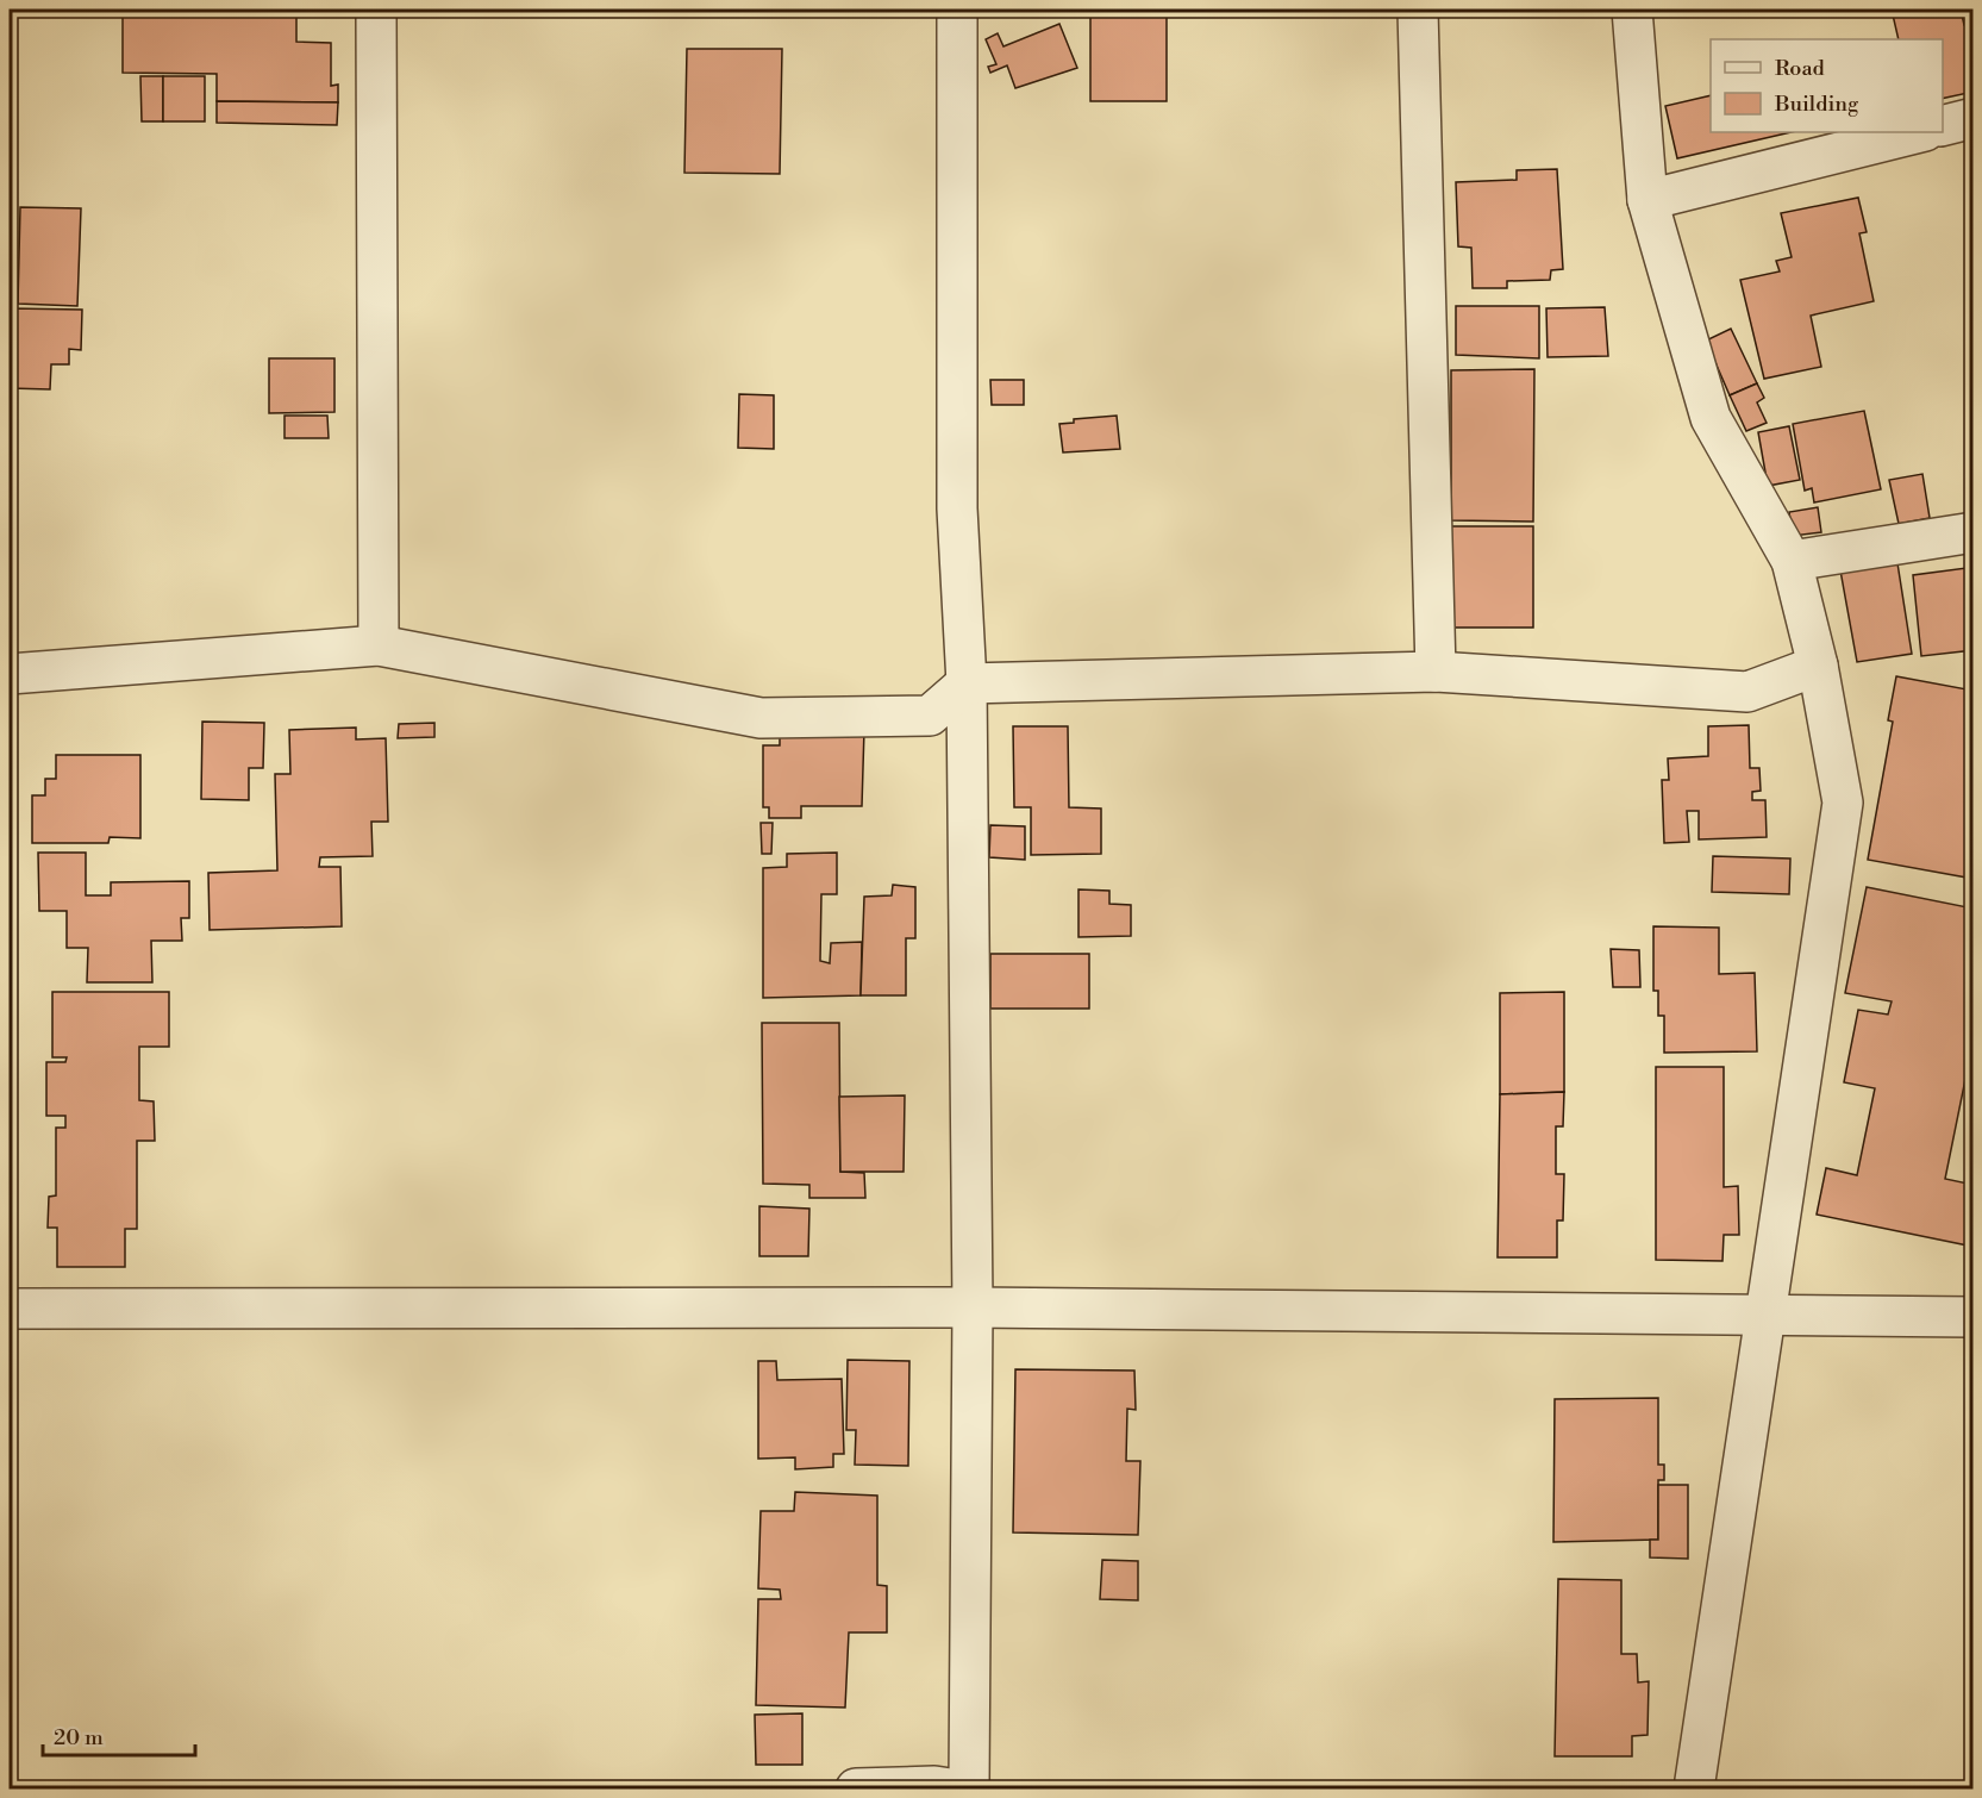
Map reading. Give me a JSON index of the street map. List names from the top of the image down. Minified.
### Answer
{"legend":["Road","Building"],"scale_bar":"20 m"}
